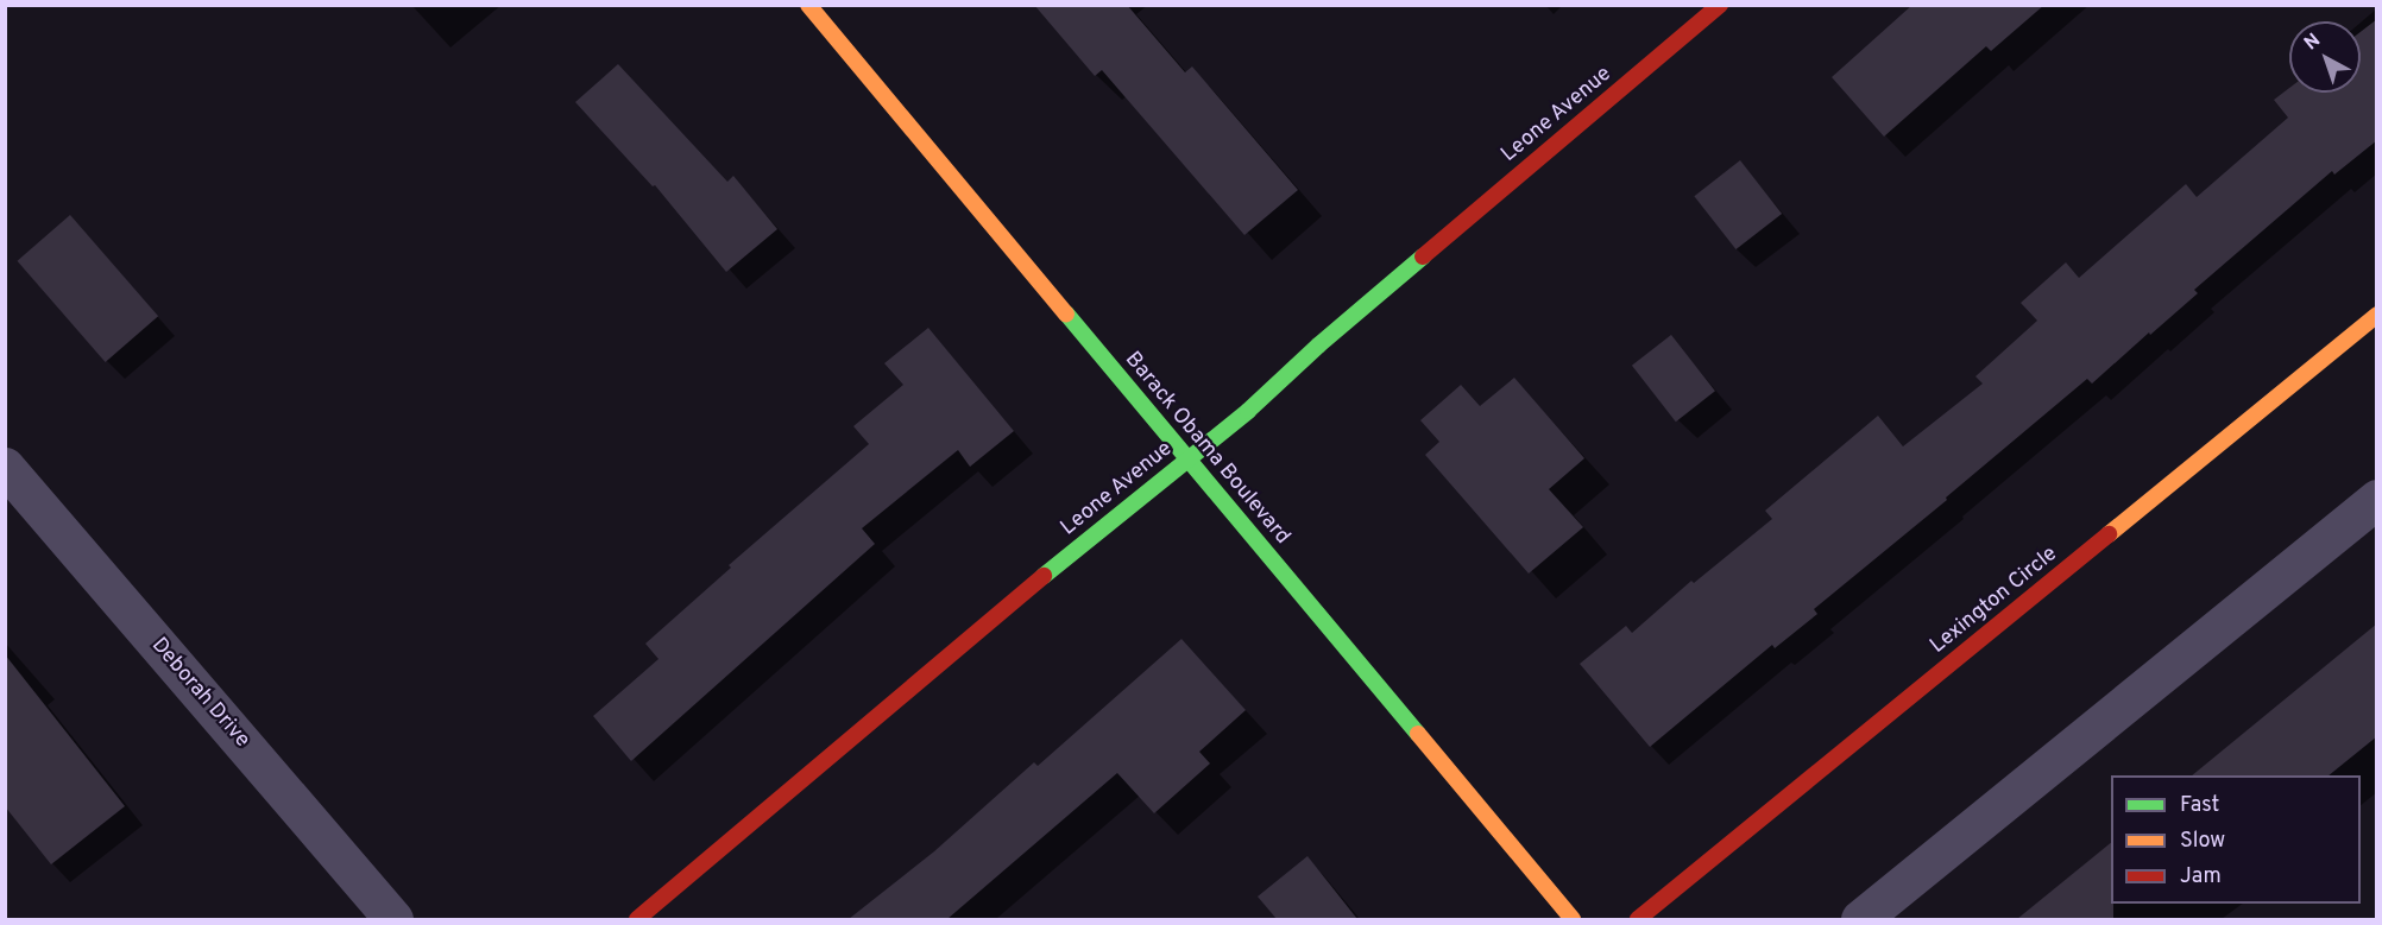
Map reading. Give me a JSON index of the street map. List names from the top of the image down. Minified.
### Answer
{"streets":{"street":["Leone Avenue","Barack Obama Boulevard","Lexington Circle","Deborah Drive"]},"crossings":[["Leone Avenue","Barack Obama Boulevard"]],"legend":["Fast","Slow","Jam"],"north":"top left"}
